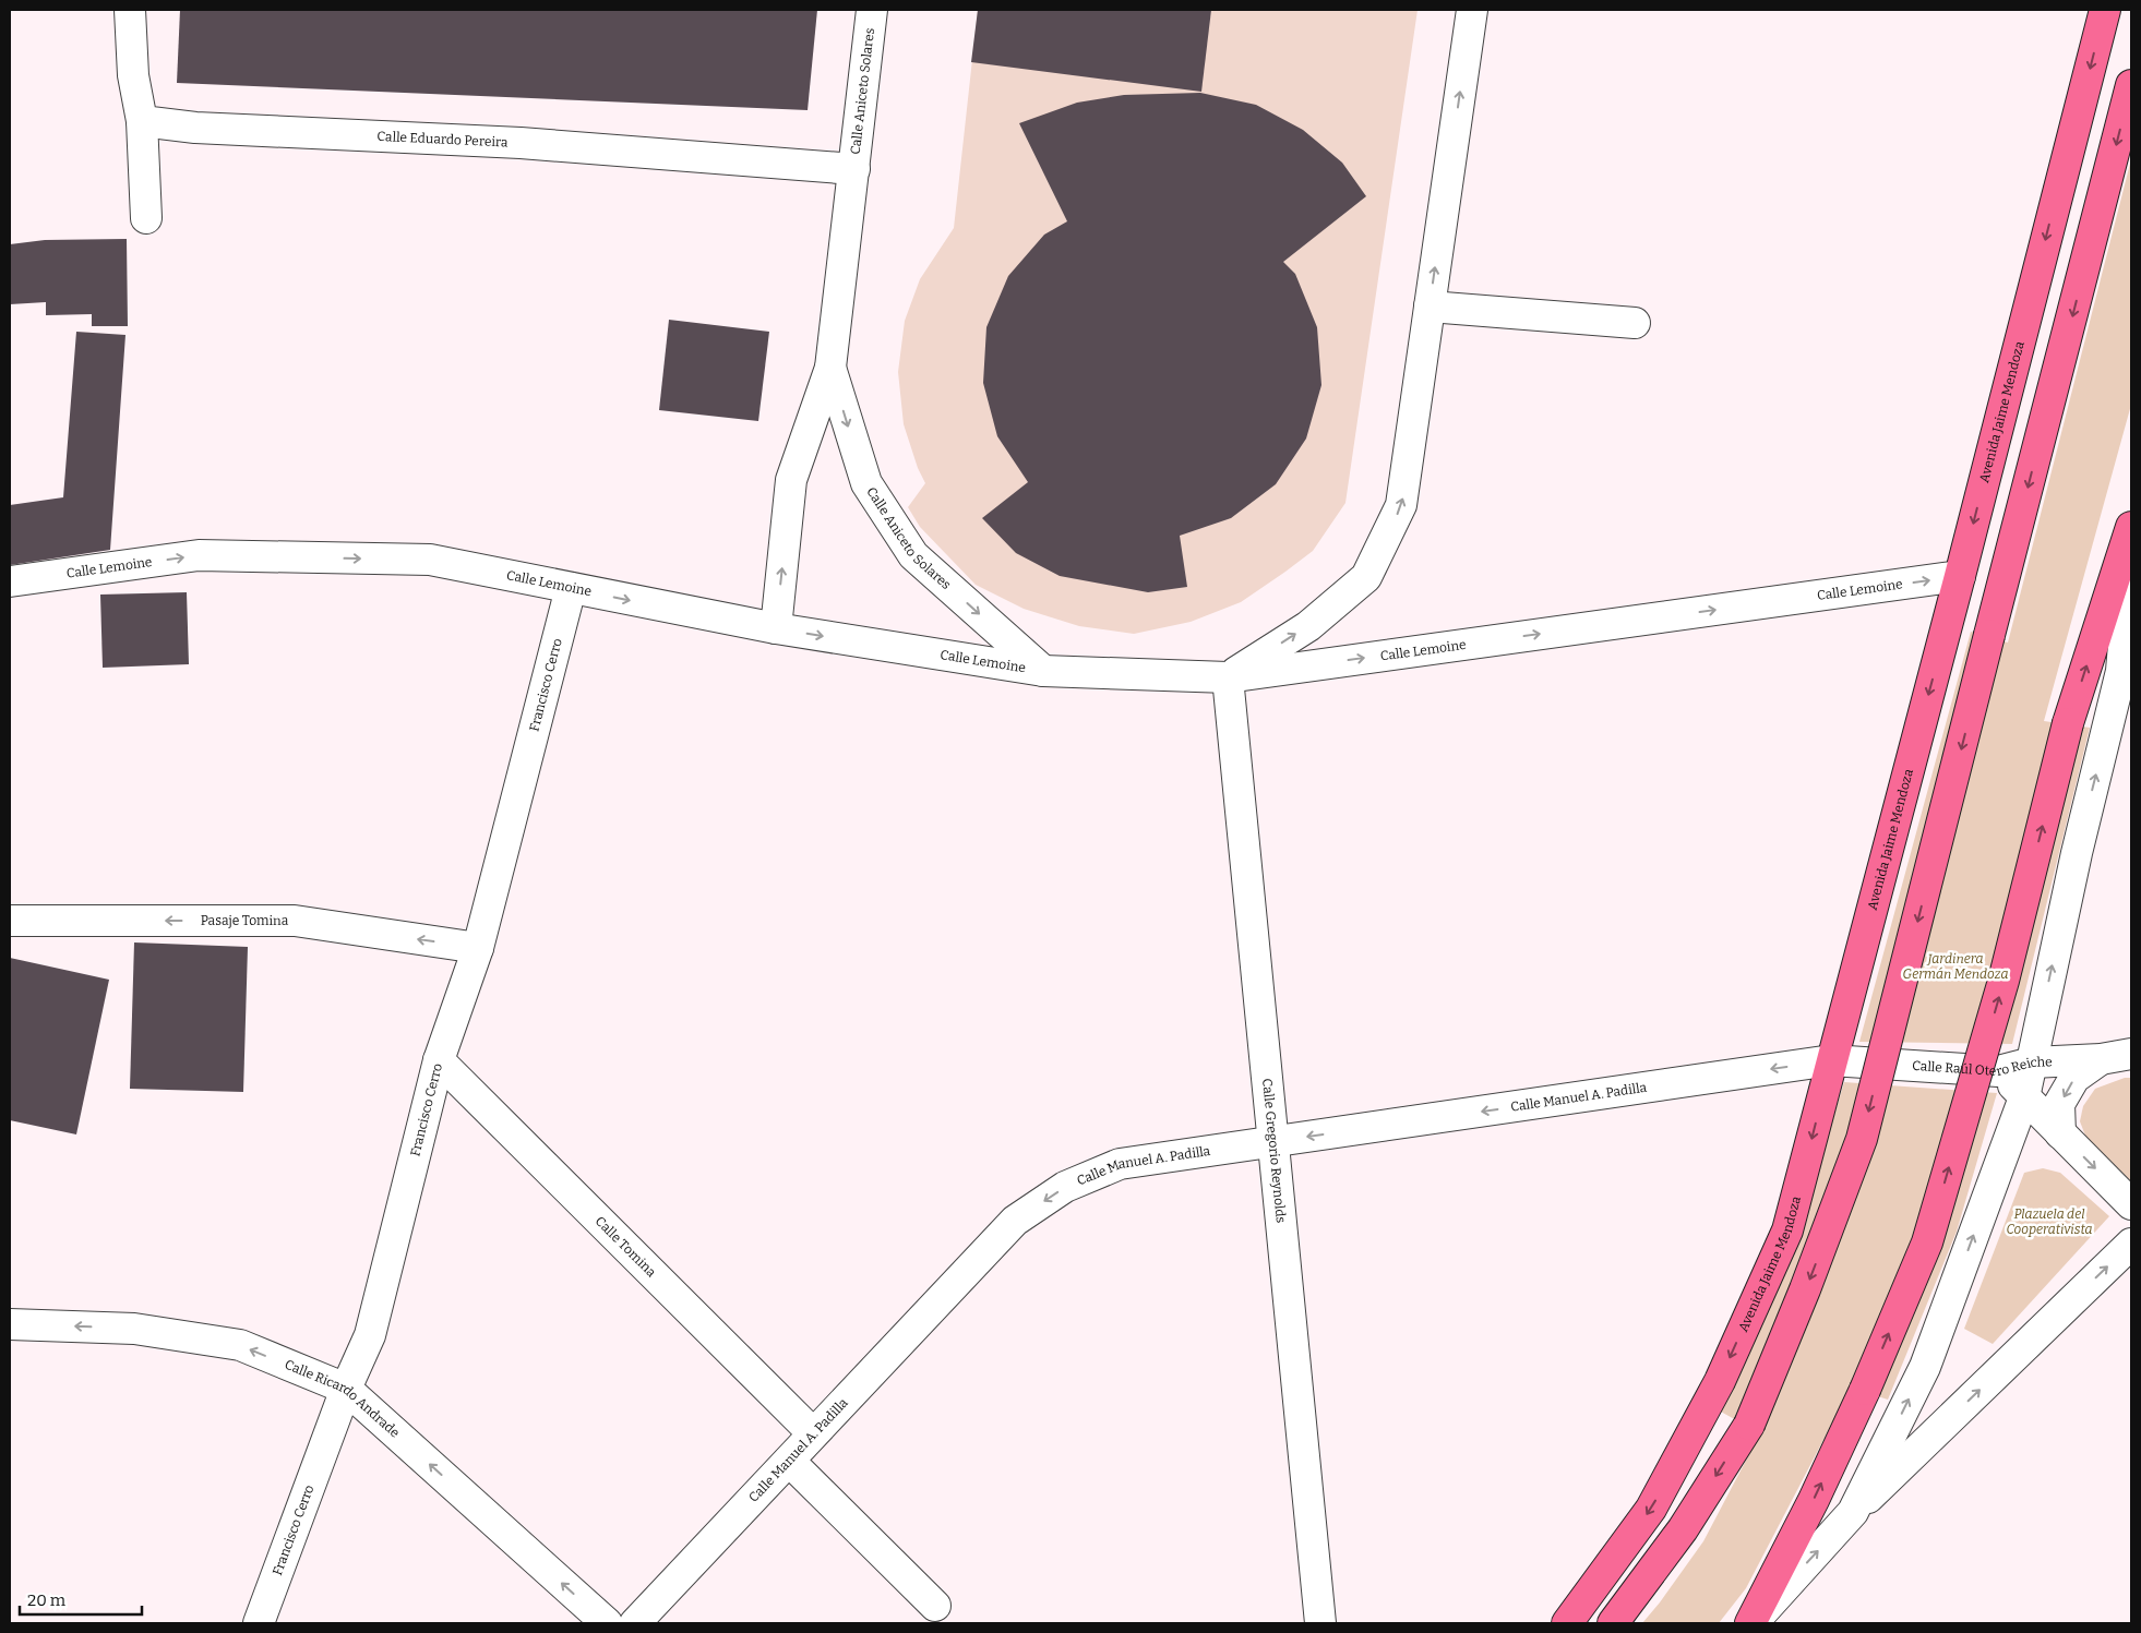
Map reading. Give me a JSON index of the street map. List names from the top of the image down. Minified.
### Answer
{"streets":{"main road":["Avenida Jaime Mendoza"],"street":["Calle Aniceto Solares","Calle Eduardo Pereira","Calle Lemoine","Francisco Cerro","Pasaje Tomina","Calle Raúl Otero Reiche","Calle Manuel A. Padilla","Calle Gregorio Reynolds","Calle Tomina","Calle Ricardo Andrade"]},"crossings":[["Calle Aniceto Solares","Calle Eduardo Pereira"],["Calle Aniceto Solares","Calle Lemoine"],["Avenida Jaime Mendoza","Calle Lemoine"],["Avenida Jaime Mendoza","Calle Raúl Otero Reiche"],["Avenida Jaime Mendoza","Calle Manuel A. Padilla"],["Calle Lemoine","Francisco Cerro"],["Calle Lemoine","Calle Gregorio Reynolds"],["Francisco Cerro","Pasaje Tomina"],["Francisco Cerro","Calle Tomina"],["Francisco Cerro","Calle Ricardo Andrade"],["Calle Raúl Otero Reiche","Calle Manuel A. Padilla"],["Calle Manuel A. Padilla","Calle Gregorio Reynolds"],["Calle Manuel A. Padilla","Calle Tomina"]],"one_way":["Calle Lemoine","Pasaje Tomina","Calle Manuel A. Padilla","Calle Ricardo Andrade"],"parks":["Jardinera Germán Mendoza","Plazuela del Cooperativista"],"scale_bar":"20 m"}
